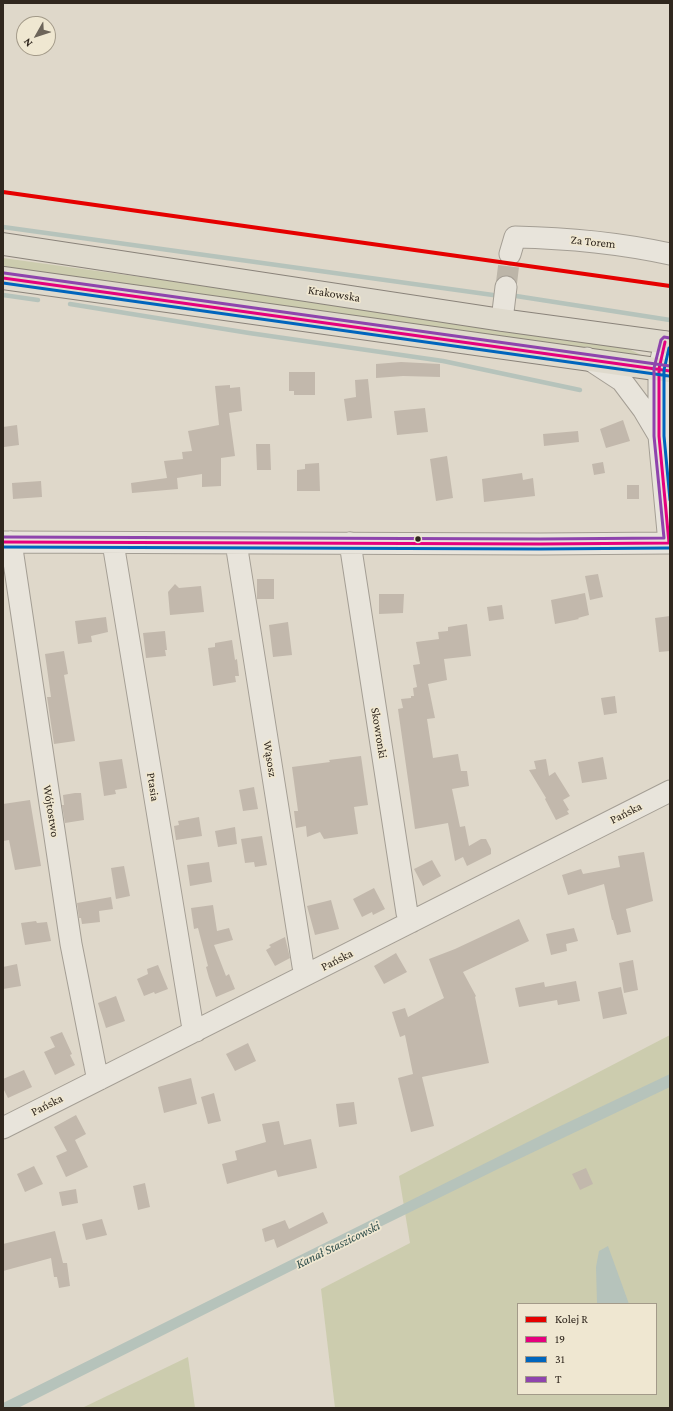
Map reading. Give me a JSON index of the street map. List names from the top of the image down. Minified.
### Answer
{"streets":{"main road":["Krakowska"],"street":["Za Torem","Skowronki","Wąsosz","Ptasia","Wójtostwo","Pańska"]},"crossings":[["Skowronki","Pańska"],["Wąsosz","Pańska"],["Ptasia","Pańska"],["Wójtostwo","Pańska"]],"water":["Kanał Staszicowski"],"lines":["rail line R","transit line T","transit line 19","transit line 31"],"legend":["Kolej R","19","31","T"],"north":"bottom left"}
